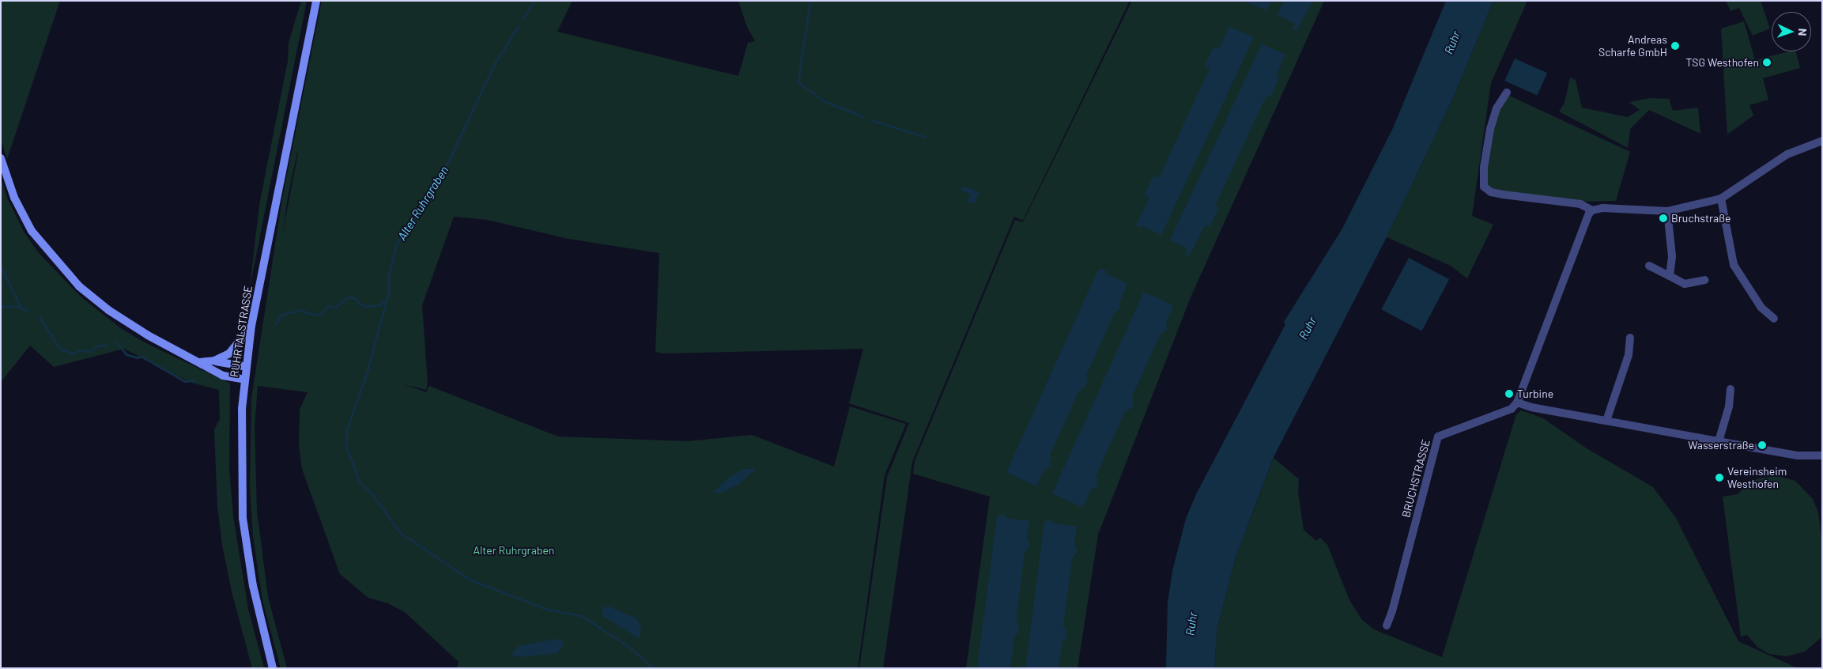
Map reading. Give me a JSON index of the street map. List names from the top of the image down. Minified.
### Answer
{"streets":{"main road":["RUHRTALSTRASSE"],"street":["BRUCHSTRASSE"]},"water":["Ruhr","Alter Ruhrgraben"],"parks":["Alter Ruhrgraben"],"places":["Andreas Scharfe GmbH","TSG Westhofen","Bruchstraße","Turbine","Wasserstraße","Vereinsheim Westhofen"],"north":"right"}
